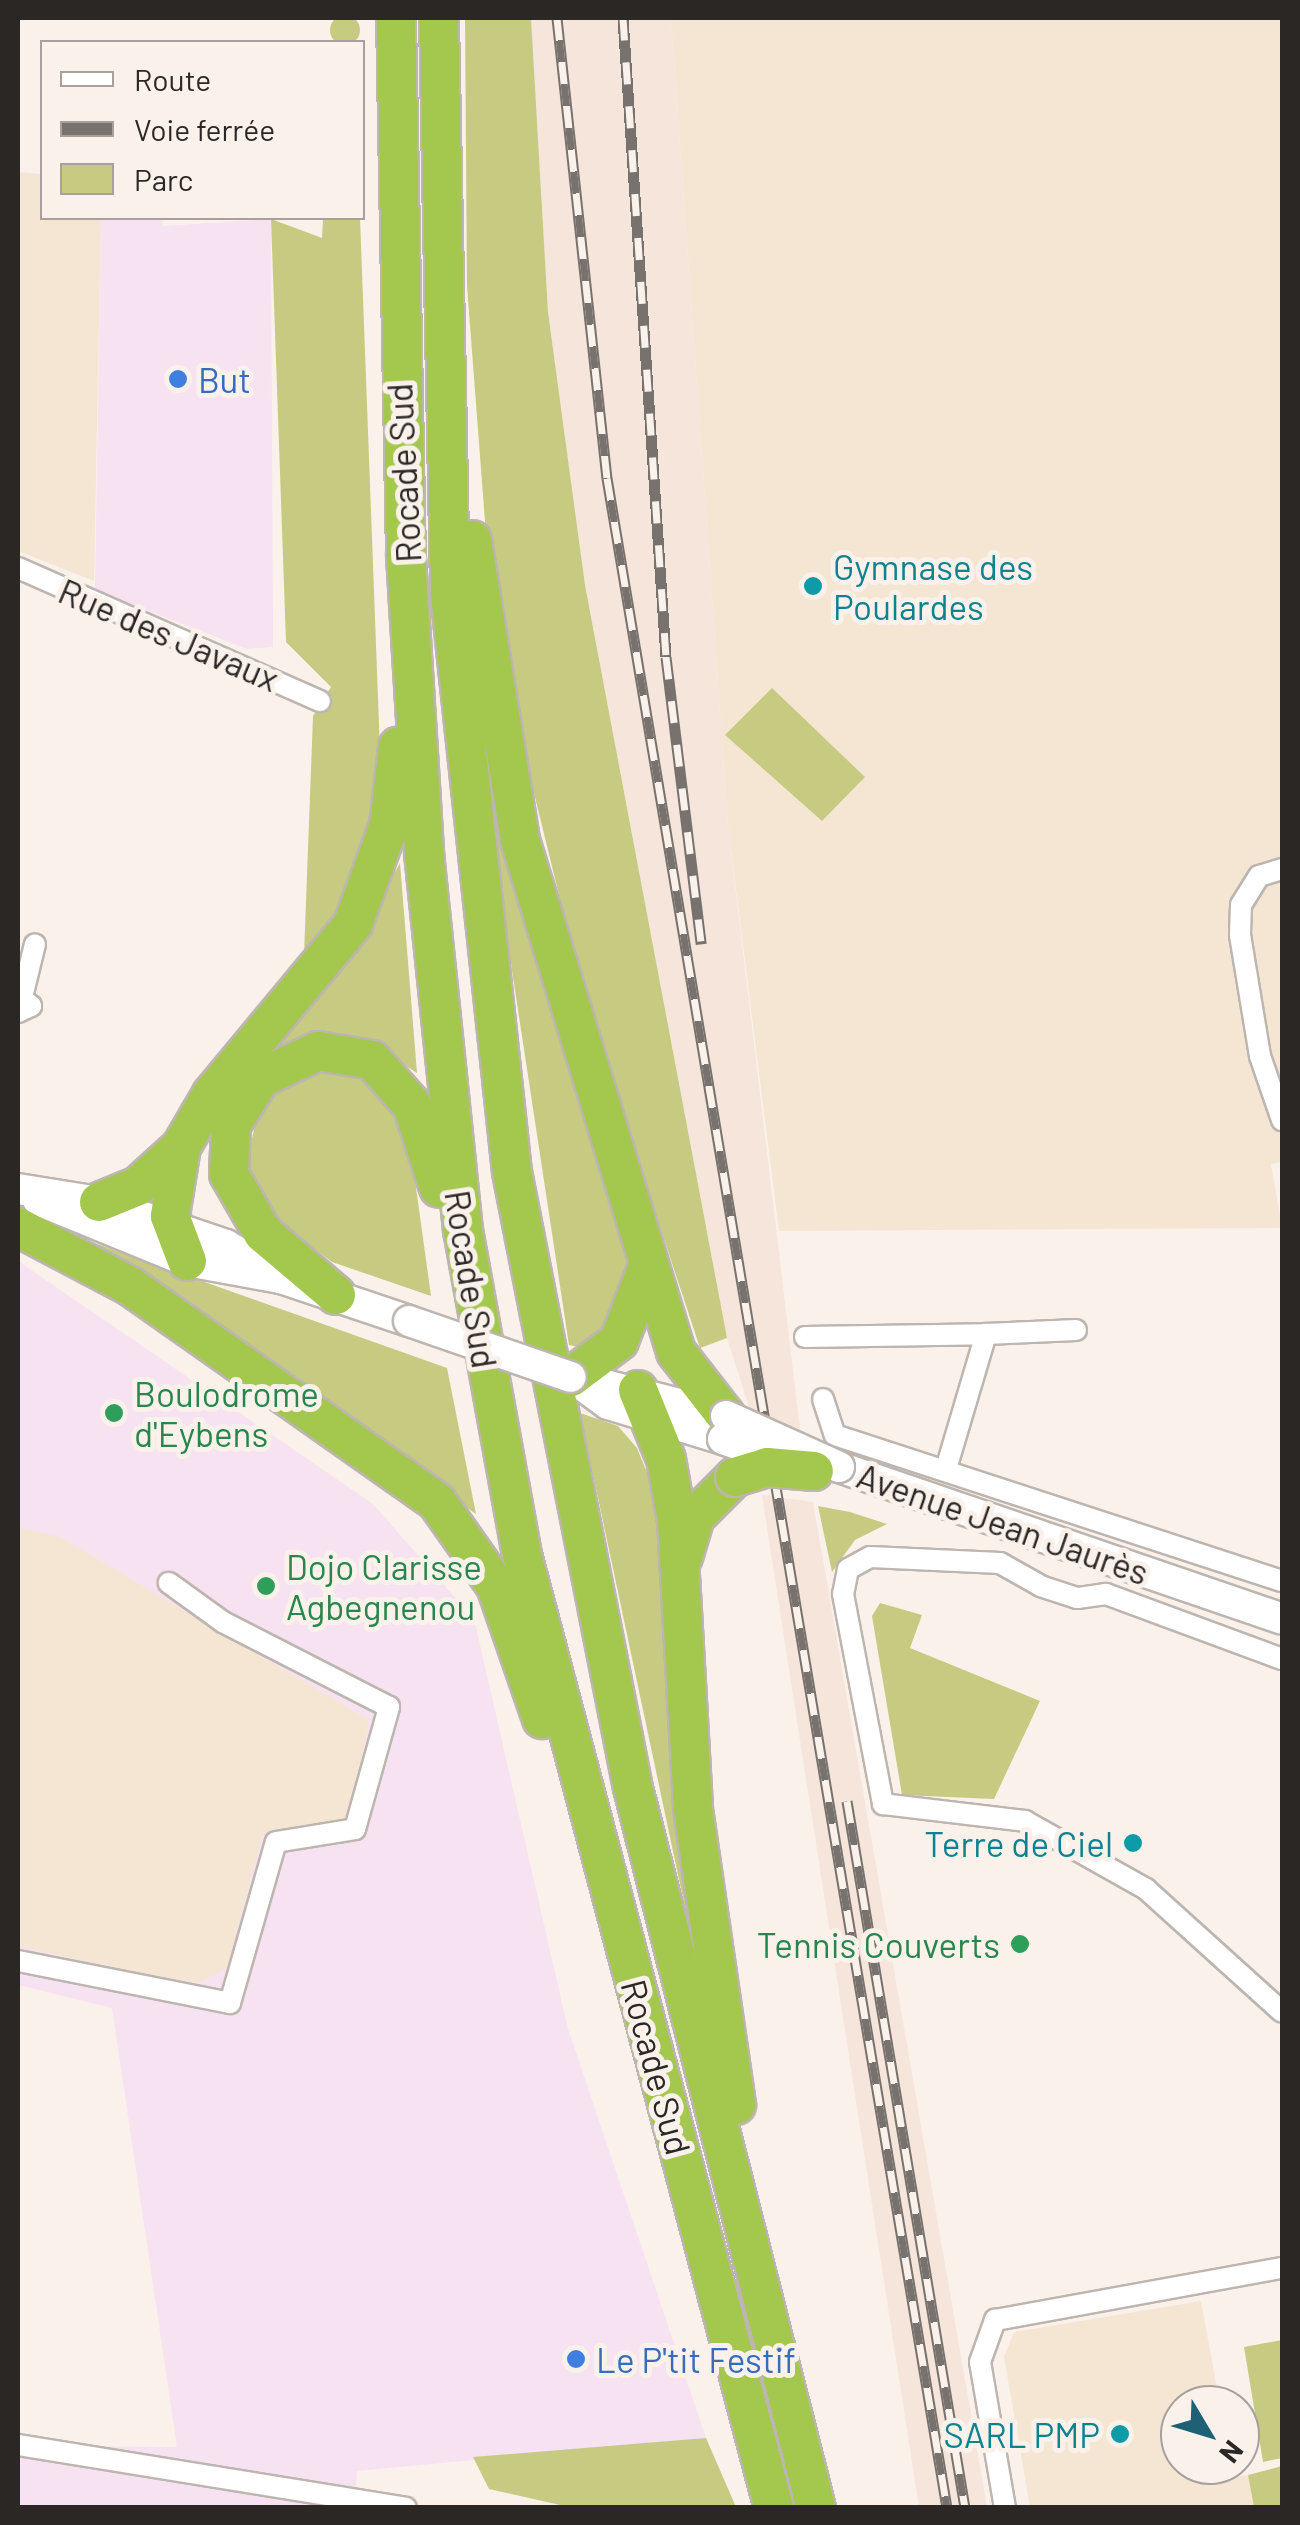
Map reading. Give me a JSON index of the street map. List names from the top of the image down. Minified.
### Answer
{"streets":{"highway":["Rocade Sud"],"main road":["Avenue Jean Jaurès"],"street":["Rue des Javaux"]},"places":["But","Gymnase des Poulardes","Boulodrome d'Eybens","Dojo Clarisse Agbegnenou","Terre de Ciel","Tennis Couverts","Le P'tit Festif","SARL PMP"],"legend":["Route","Voie ferrée","Parc"],"north":"bottom right"}
